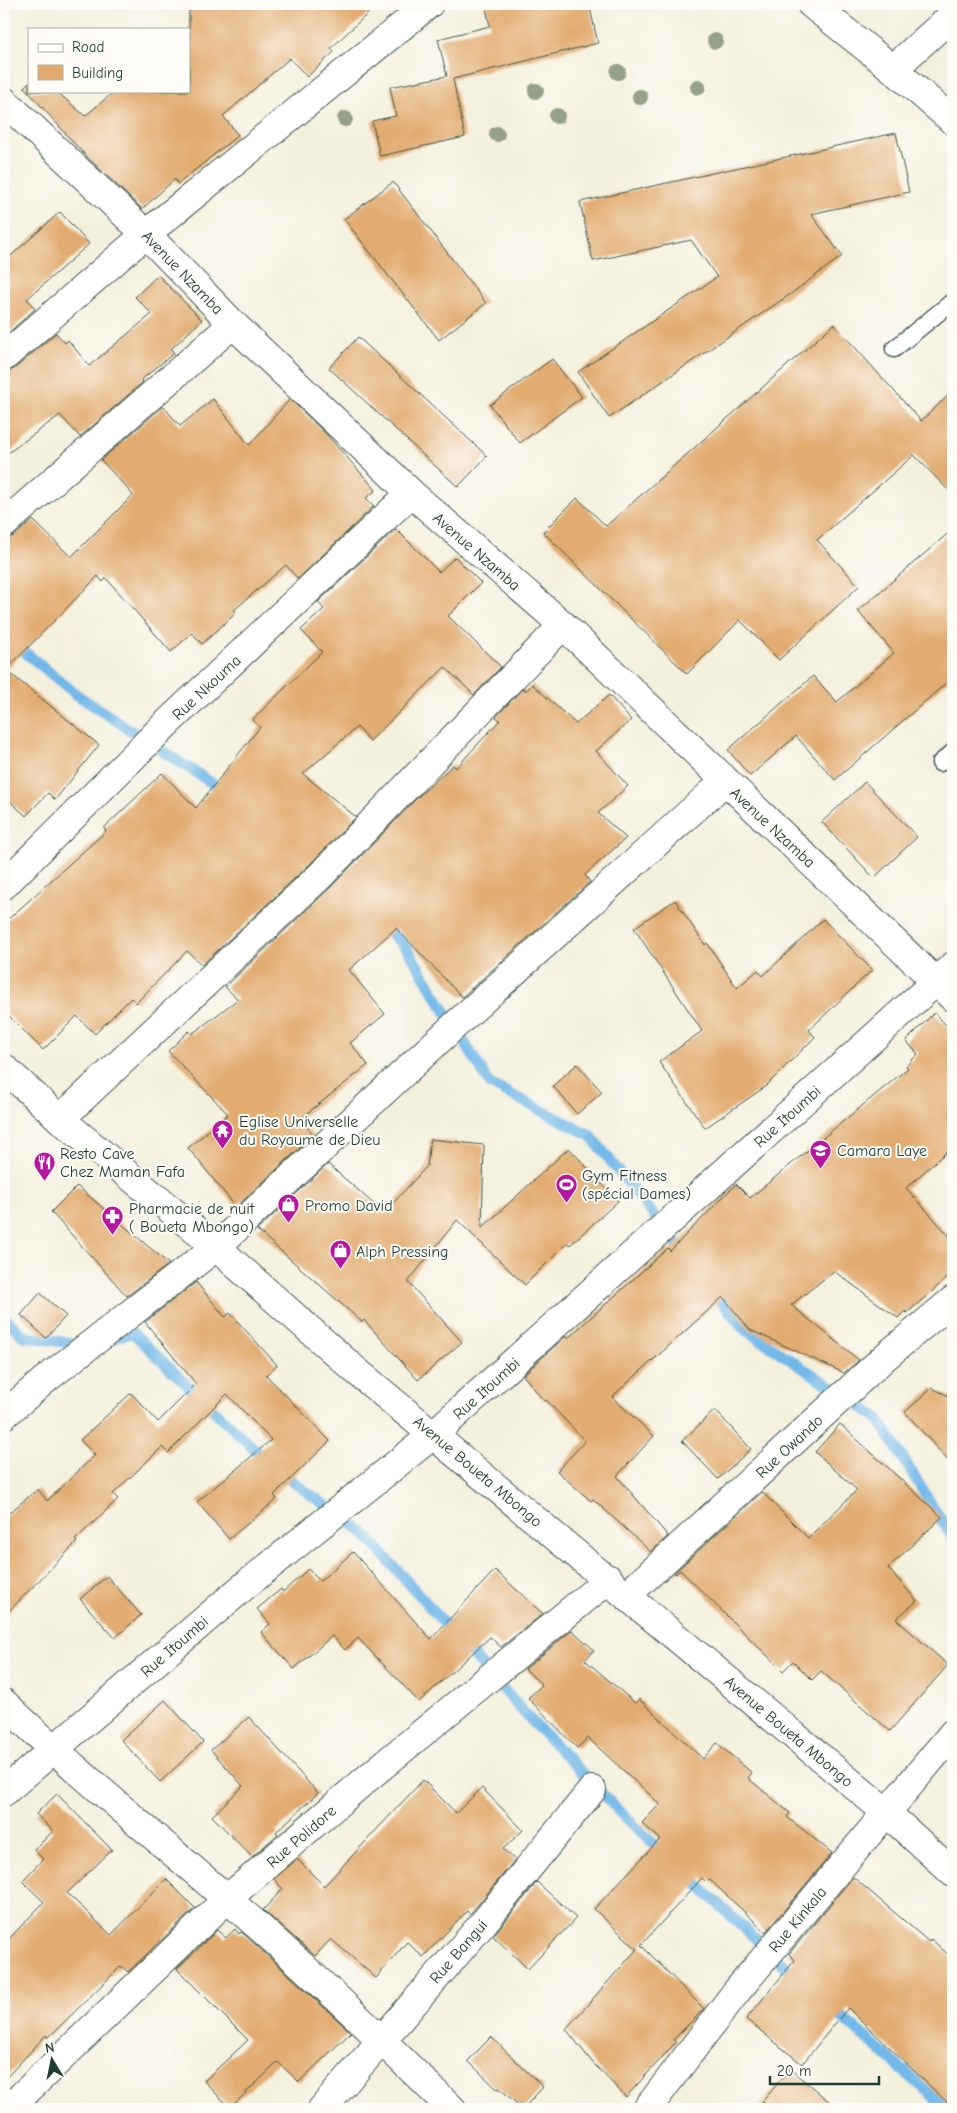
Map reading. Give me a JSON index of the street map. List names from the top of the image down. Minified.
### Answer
{"streets":{"street":["Avenue Nzamba","Rue Nkouma","Rue Itoumbi","Rue Owando","Avenue Boueta Mbongo","Rue Polidore","Rue Kinkala","Rue Bangui"]},"crossings":[["Avenue Nzamba","Rue Nkouma"],["Avenue Nzamba","Rue Itoumbi"],["Rue Itoumbi","Avenue Boueta Mbongo"],["Rue Owando","Avenue Boueta Mbongo"],["Rue Owando","Rue Polidore"],["Avenue Boueta Mbongo","Rue Polidore"],["Avenue Boueta Mbongo","Rue Kinkala"]],"places":{"temple":["Eglise Universelle du Royaume de Dieu"],"school or university":["Camara Laye"],"restaurant":["Resto Cave Chez Maman Fafa"],"sports":["Gym Fitness (spécial Dames)"],"shop":["Promo David","Alph Pressing"],"pharmacy":["Pharmacie de nuit ( Boueta Mbongo)"]},"legend":["Road","Building"],"scale_bar":"20 m","north":"top"}
